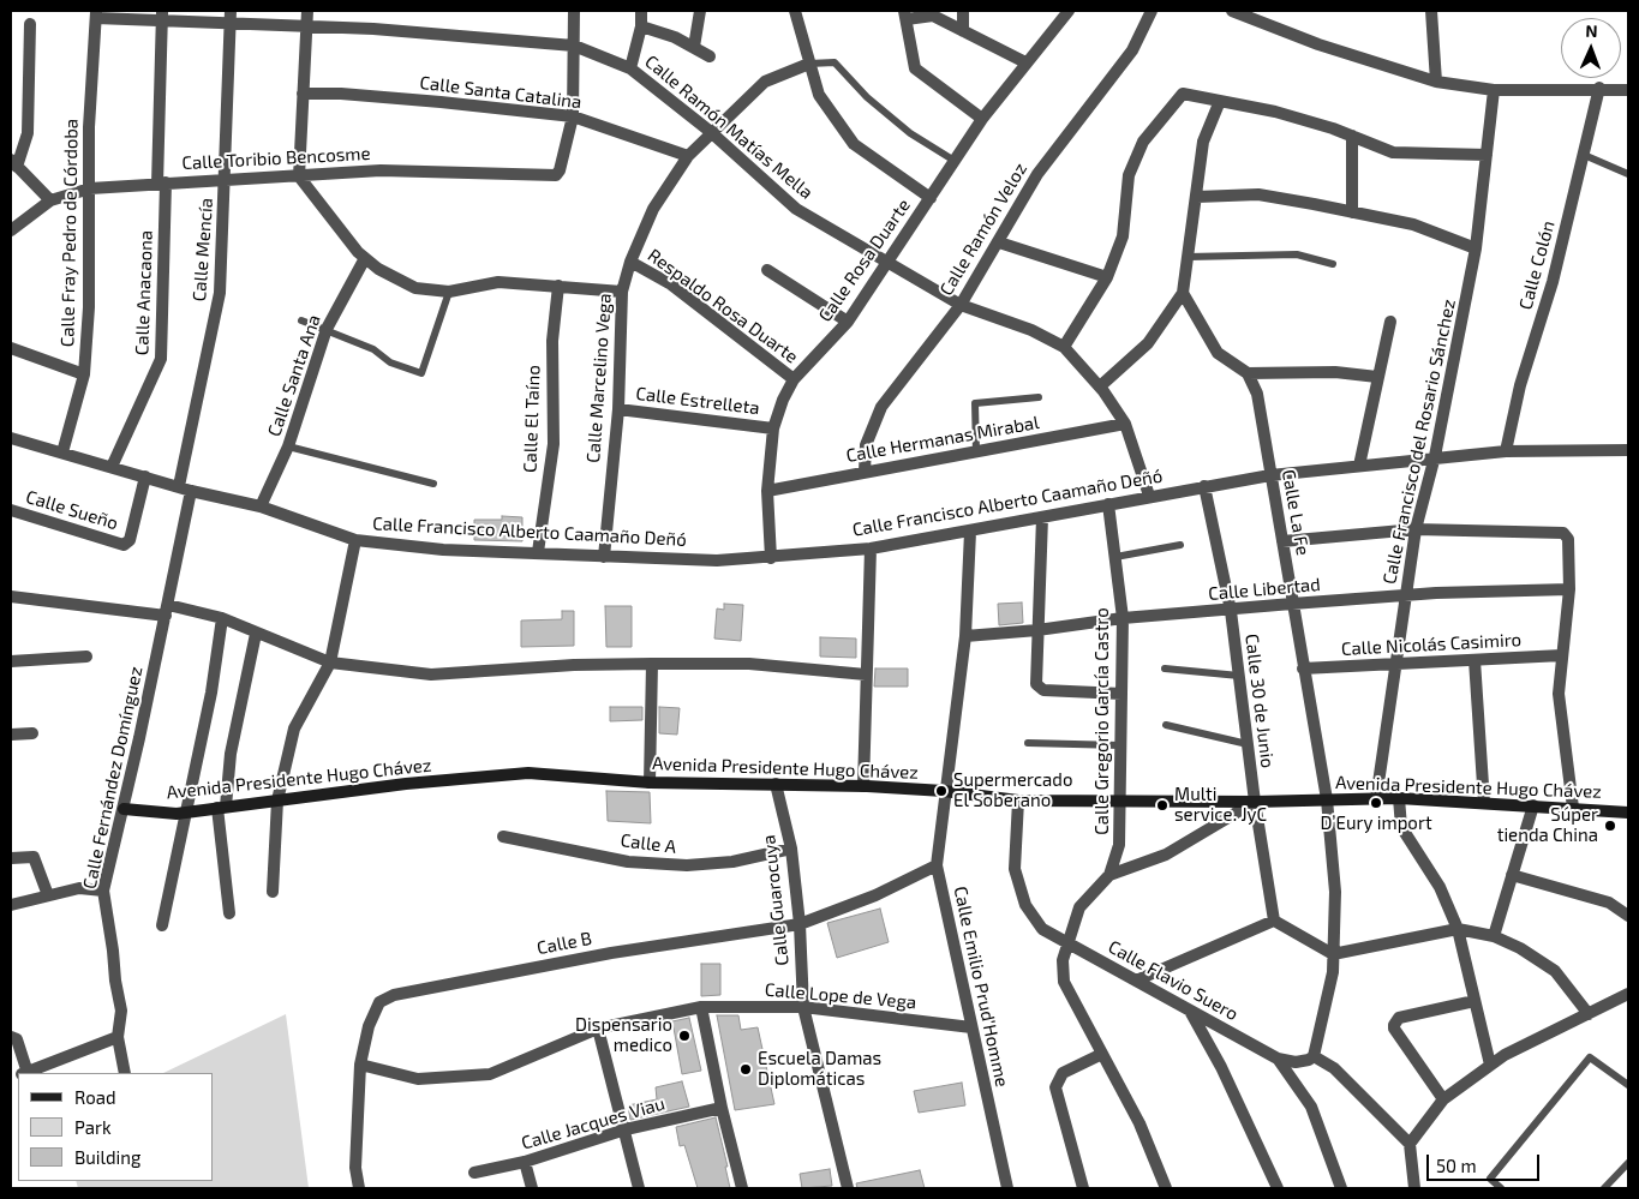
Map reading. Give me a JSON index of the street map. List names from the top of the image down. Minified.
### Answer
{"streets":{"main road":["Avenida Presidente Hugo Chávez"],"street":["Calle Santa Catalina","Calle Ramón Matías Mella","Calle Toribio Bencosme","Calle Ramón Veloz","Calle Fray Pedro de Córdoba","Calle Mencía","Calle Rosa Duarte","Calle Colón","Calle Anacaona","Respaldo Rosa Duarte","Calle Santa Ana","Calle Marcelino Vega","Calle Estrelleta","Calle El Taíno","Calle Hermanas Mirabal","Calle Francisco del Rosario Sánchez","Calle Francisco Alberto Caamaño Deñó","Calle Sueño","Calle La Fe","Calle Libertad","Calle Nicolás Casimiro","Calle 30 de Junio","Calle Gregorio García Castro","Calle Fernández Domínguez","Calle A","Calle Guarocuya","Calle B","Calle Flavio Suero","Calle Emilio Prud'Homme","Calle Lope de Vega","Calle Jacques Viau"]},"crossings":[["Calle Santa Catalina","Calle Toribio Bencosme"],["Calle Santa Catalina","Calle Marcelino Vega"],["Calle Ramón Matías Mella","Calle Ramón Veloz"],["Calle Ramón Matías Mella","Calle Fray Pedro de Córdoba"],["Calle Ramón Matías Mella","Calle Mencía"],["Calle Ramón Matías Mella","Calle Rosa Duarte"],["Calle Ramón Matías Mella","Calle Anacaona"],["Calle Ramón Matías Mella","Calle Marcelino Vega"],["Calle Ramón Matías Mella","Calle Hermanas Mirabal"],["Calle Ramón Matías Mella","Calle Francisco Alberto Caamaño Deñó"],["Calle Toribio Bencosme","Calle Fray Pedro de Córdoba"],["Calle Toribio Bencosme","Calle Mencía"],["Calle Toribio Bencosme","Calle Anacaona"],["Calle Ramón Veloz","Calle Hermanas Mirabal"],["Calle Fray Pedro de Córdoba","Calle Francisco Alberto Caamaño Deñó"],["Calle Mencía","Calle Francisco Alberto Caamaño Deñó"],["Calle Mencía","Calle Fernández Domínguez"],["Calle Rosa Duarte","Respaldo Rosa Duarte"],["Calle Rosa Duarte","Calle Estrelleta"],["Calle Rosa Duarte","Calle Hermanas Mirabal"],["Calle Rosa Duarte","Calle Francisco Alberto Caamaño Deñó"],["Calle Colón","Calle Francisco Alberto Caamaño Deñó"],["Calle Anacaona","Calle Francisco Alberto Caamaño Deñó"],["Respaldo Rosa Duarte","Calle Marcelino Vega"],["Calle Santa Ana","Calle Francisco Alberto Caamaño Deñó"],["Calle Marcelino Vega","Calle Estrelleta"],["Calle Marcelino Vega","Calle Francisco Alberto Caamaño Deñó"],["Calle El Taíno","Calle Francisco Alberto Caamaño Deñó"],["Calle Francisco del Rosario Sánchez","Calle Francisco Alberto Caamaño Deñó"],["Calle Francisco del Rosario Sánchez","Calle Libertad"],["Calle Francisco del Rosario Sánchez","Calle Nicolás Casimiro"],["Calle Francisco del Rosario Sánchez","Avenida Presidente Hugo Chávez"],["Calle Francisco Alberto Caamaño Deñó","Calle Sueño"],["Calle Francisco Alberto Caamaño Deñó","Calle La Fe"],["Calle Francisco Alberto Caamaño Deñó","Calle 30 de Junio"],["Calle Francisco Alberto Caamaño Deñó","Calle Gregorio García Castro"],["Calle Francisco Alberto Caamaño Deñó","Calle Fernández Domínguez"],["Calle Francisco Alberto Caamaño Deñó","Calle Emilio Prud'Homme"],["Calle La Fe","Calle Libertad"],["Calle La Fe","Calle Nicolás Casimiro"],["Calle La Fe","Avenida Presidente Hugo Chávez"],["Calle Libertad","Calle 30 de Junio"],["Calle Libertad","Calle Gregorio García Castro"],["Calle Libertad","Calle Emilio Prud'Homme"],["Calle 30 de Junio","Avenida Presidente Hugo Chávez"],["Calle Gregorio García Castro","Avenida Presidente Hugo Chávez"],["Calle Gregorio García Castro","Calle Flavio Suero"],["Avenida Presidente Hugo Chávez","Calle Fernández Domínguez"],["Avenida Presidente Hugo Chávez","Calle Guarocuya"],["Avenida Presidente Hugo Chávez","Calle Flavio Suero"],["Avenida Presidente Hugo Chávez","Calle Emilio Prud'Homme"],["Calle A","Calle Guarocuya"],["Calle Guarocuya","Calle B"],["Calle Guarocuya","Calle Lope de Vega"],["Calle B","Calle Emilio Prud'Homme"],["Calle B","Calle Lope de Vega"],["Calle Emilio Prud'Homme","Calle Lope de Vega"]],"places":["Supermercado El Soberano","D’Eury import","Multi service. JyC","Súper tienda China","Dispensario medico","Escuela Damas Diplomáticas"],"legend":["Road","Park","Building"],"scale_bar":"50 m","north":"top"}
